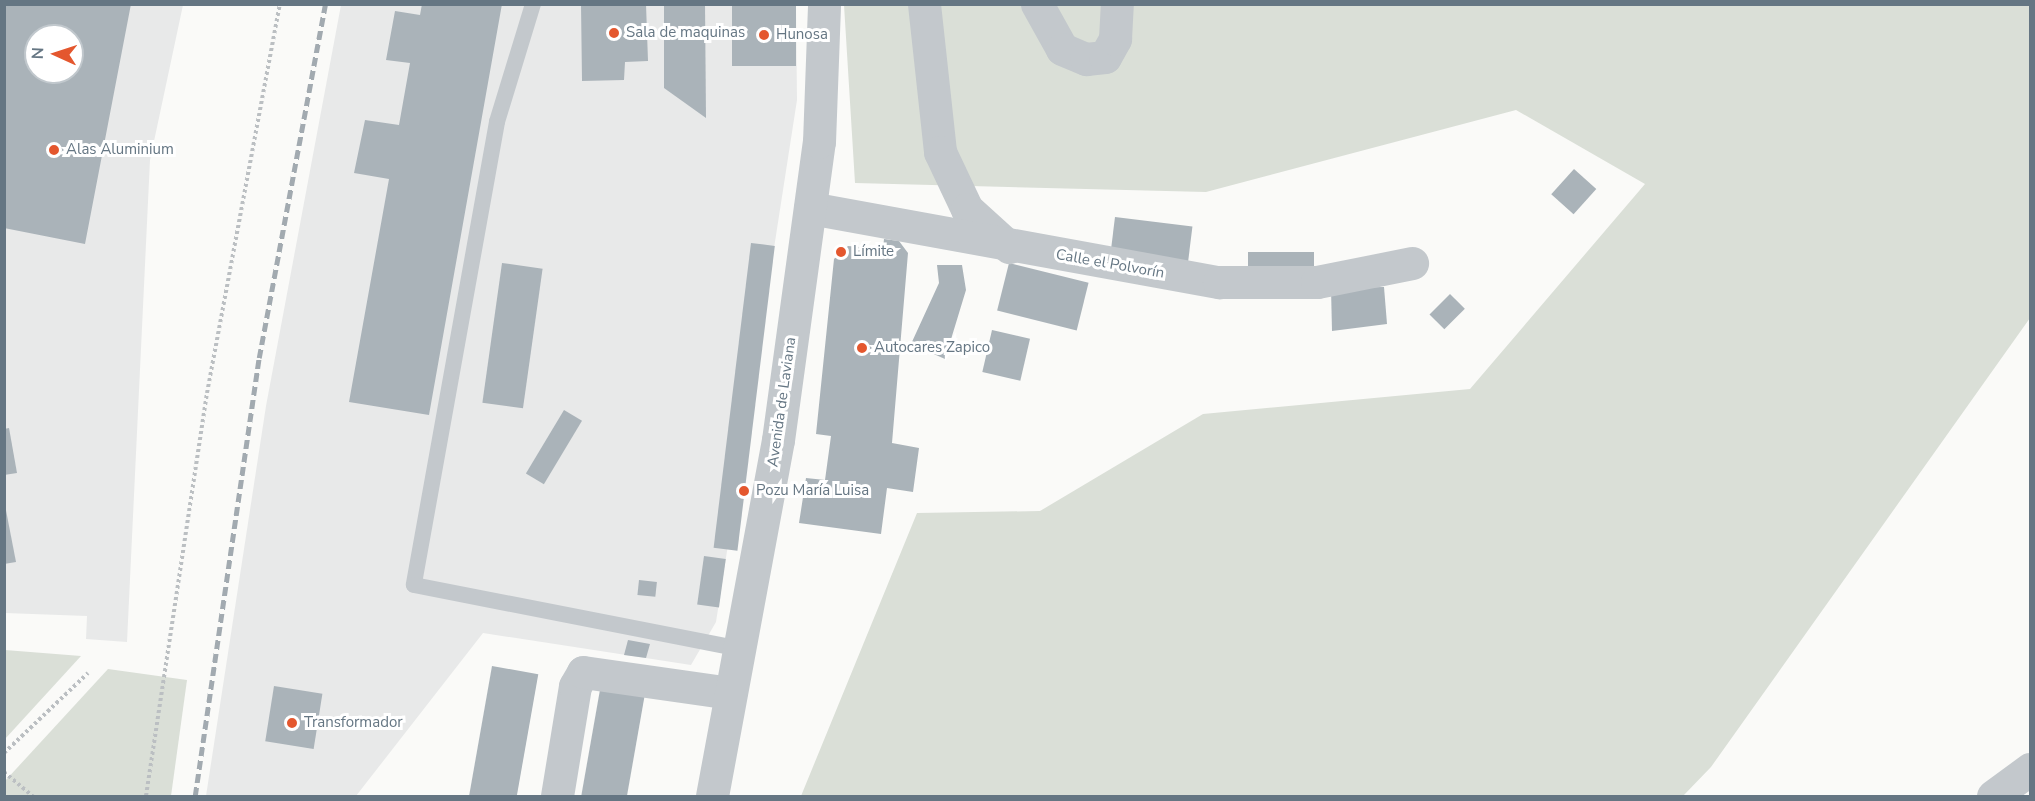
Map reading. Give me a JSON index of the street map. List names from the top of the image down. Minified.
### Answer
{"streets":{"street":["Calle el Polvorín","Avenida de Laviana"]},"crossings":[["Calle el Polvorín","Avenida de Laviana"]],"places":["Sala de maquinas","Hunosa","Alas Aluminium","Límite","Autocares Zapico","Pozu María Luisa","Transformador"],"north":"left"}
